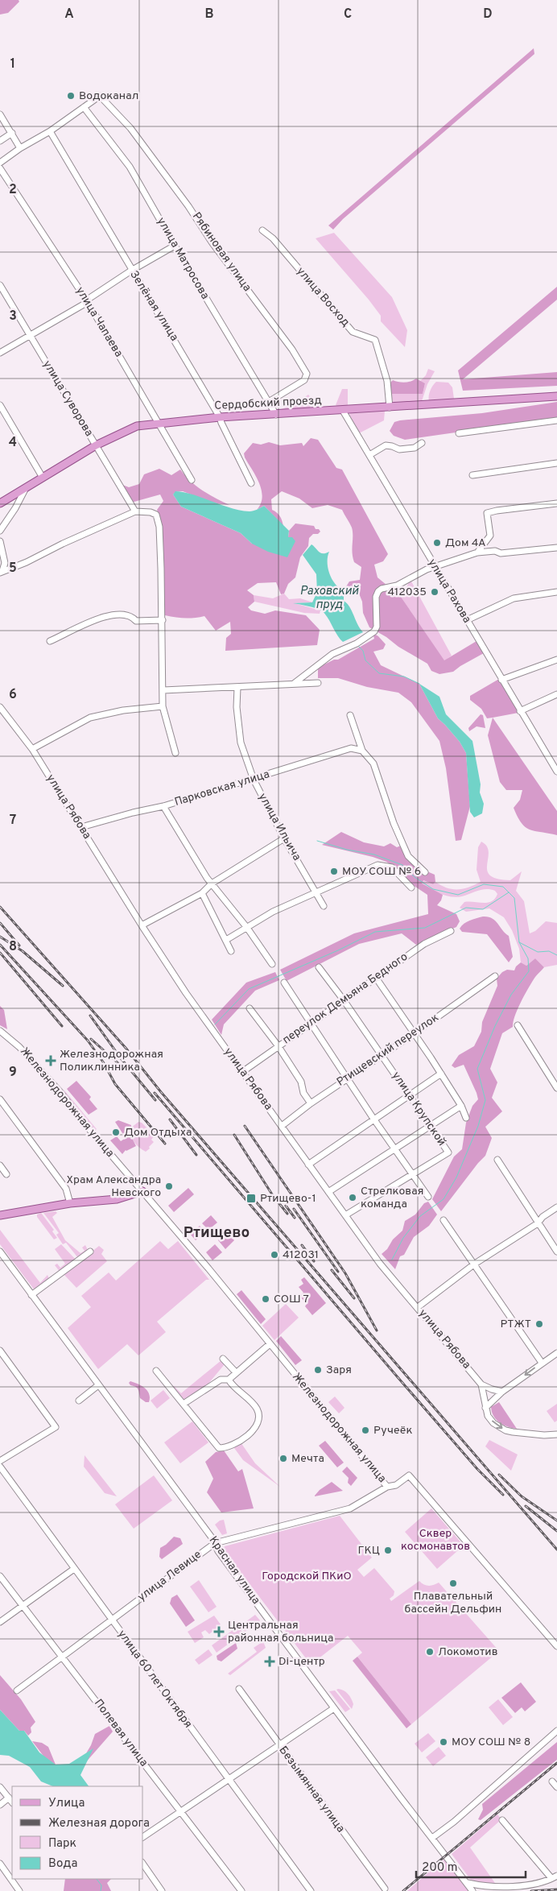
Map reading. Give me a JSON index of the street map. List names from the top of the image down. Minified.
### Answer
{"streets":{"main road":["Сердобский проезд"],"street":["Рябиновая улица","улица Матросова","улица Восход","Зелёная улица","улица Чапаева","улица Суворова","улица Рахова","Парковская улица","улица Рябова","улица Ильича","переулок Демьяна Бедного","Ртищевский переулок","Железнодорожная улица","улица Крупской","Красная улица","улица Левице","улица 60 лет Октября","Полевая улица","Безымянная улица"]},"crossings":[["Рябиновая улица","улица Матросова"],["улица Матросова","Сердобский проезд"],["улица Восход","Сердобский проезд"],["Зелёная улица","Сердобский проезд"],["улица Чапаева","Сердобский проезд"],["улица Суворова","Сердобский проезд"],["Сердобский проезд","улица Рахова"],["Парковская улица","улица Рябова"],["Парковская улица","улица Ильича"],["улица Рябова","переулок Демьяна Бедного"],["улица Рябова","Ртищевский переулок"],["переулок Демьяна Бедного","улица Крупской"],["Ртищевский переулок","улица Крупской"],["Железнодорожная улица","улица Левице"],["Красная улица","улица Левице"],["улица Левице","улица 60 лет Октября"],["улица Левице","Полевая улица"]],"districts":["Ртищево"],"water":["Раховский пруд"],"parks":["Сквер космонавтов","Городской ПКиО"],"places":{"other":["Водоканал","Дом 4А","412035","МОУ СОШ № 6","Дом Отдыха","Храм Александра Невского","Стрелковая команда","412031","СОШ 7","РТЖТ","Заря","Ручеёк","Мечта","ГКЦ","Плавательный бассейн Дельфин","Локомотив","МОУ СОШ № 8"],"health":["Железнодорожная Поликлинника","Центральная районная больница","Di-центр"],"transit":["Ртищево-1"]},"legend":["Улица","Железная дорога","Парк","Вода"],"scale_bar":"200 m","grid":{"columns":["A","B","C","D"],"rows":["1","2","3","4","5","6","7","8","9"]}}
